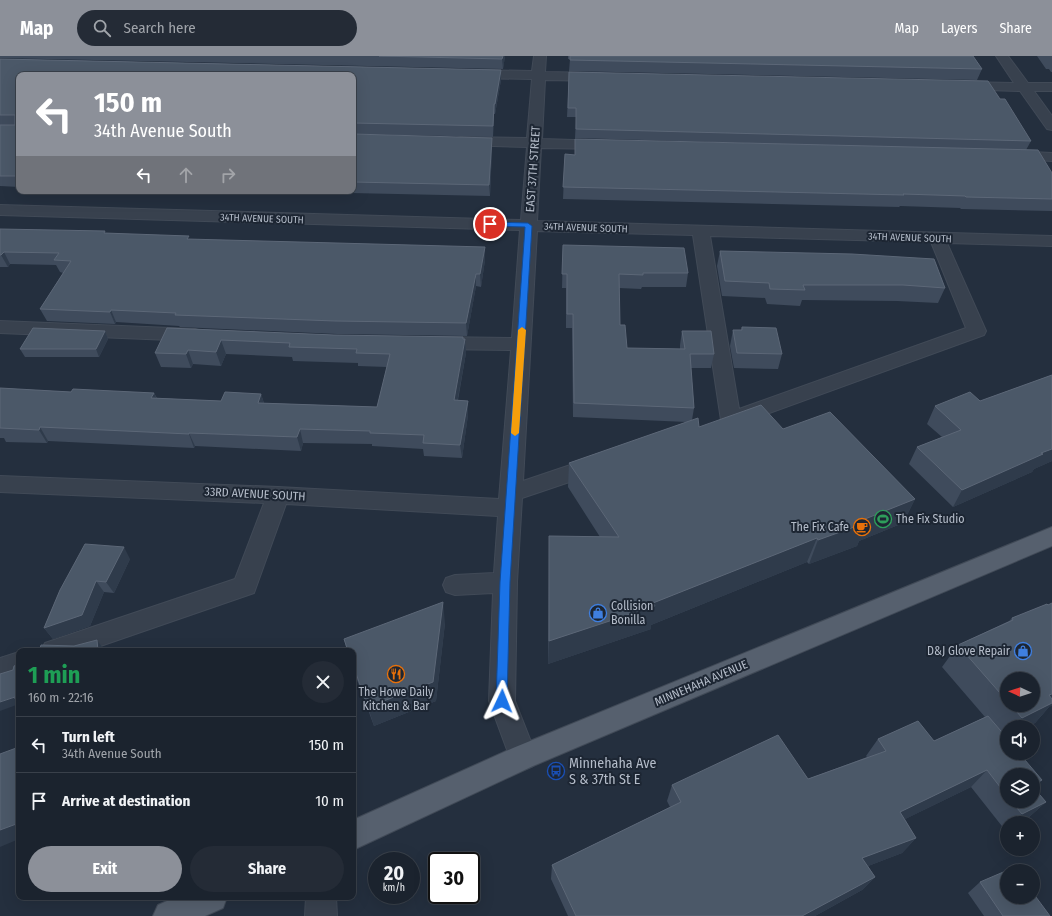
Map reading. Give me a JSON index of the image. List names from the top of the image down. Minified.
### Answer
{"streets":{"main road":["MINNEHAHA AVENUE"],"street":["EAST 37TH STREET","34TH AVENUE SOUTH","33RD AVENUE SOUTH"]},"crossings":[["EAST 37TH STREET","34TH AVENUE SOUTH"],["EAST 37TH STREET","33RD AVENUE SOUTH"],["EAST 37TH STREET","MINNEHAHA AVENUE"]],"places":{"sports":["The Fix Studio"],"cafe":["The Fix Cafe"],"shop":["Collision Bonilla","D&J Glove Repair"],"restaurant":["The Howe Daily Kitchen & Bar"],"bus stop":["Minnehaha Ave S & 37th St E"]},"north":"left","page":{"header":"Map","search":"Search here","nav":["Map","Layers","Share"],"turn":["150 m","34th Avenue South"],"heading":["1 min","160 m · 22:16"],"map_buttons":["+","−"],"list":[{"name":"Turn left","note":"34th Avenue South","value":"150 m"},{"name":"Arrive at destination","value":"10 m"}],"buttons":["Exit","Share"],"speed":"20 km/h","limit":"30"}}
